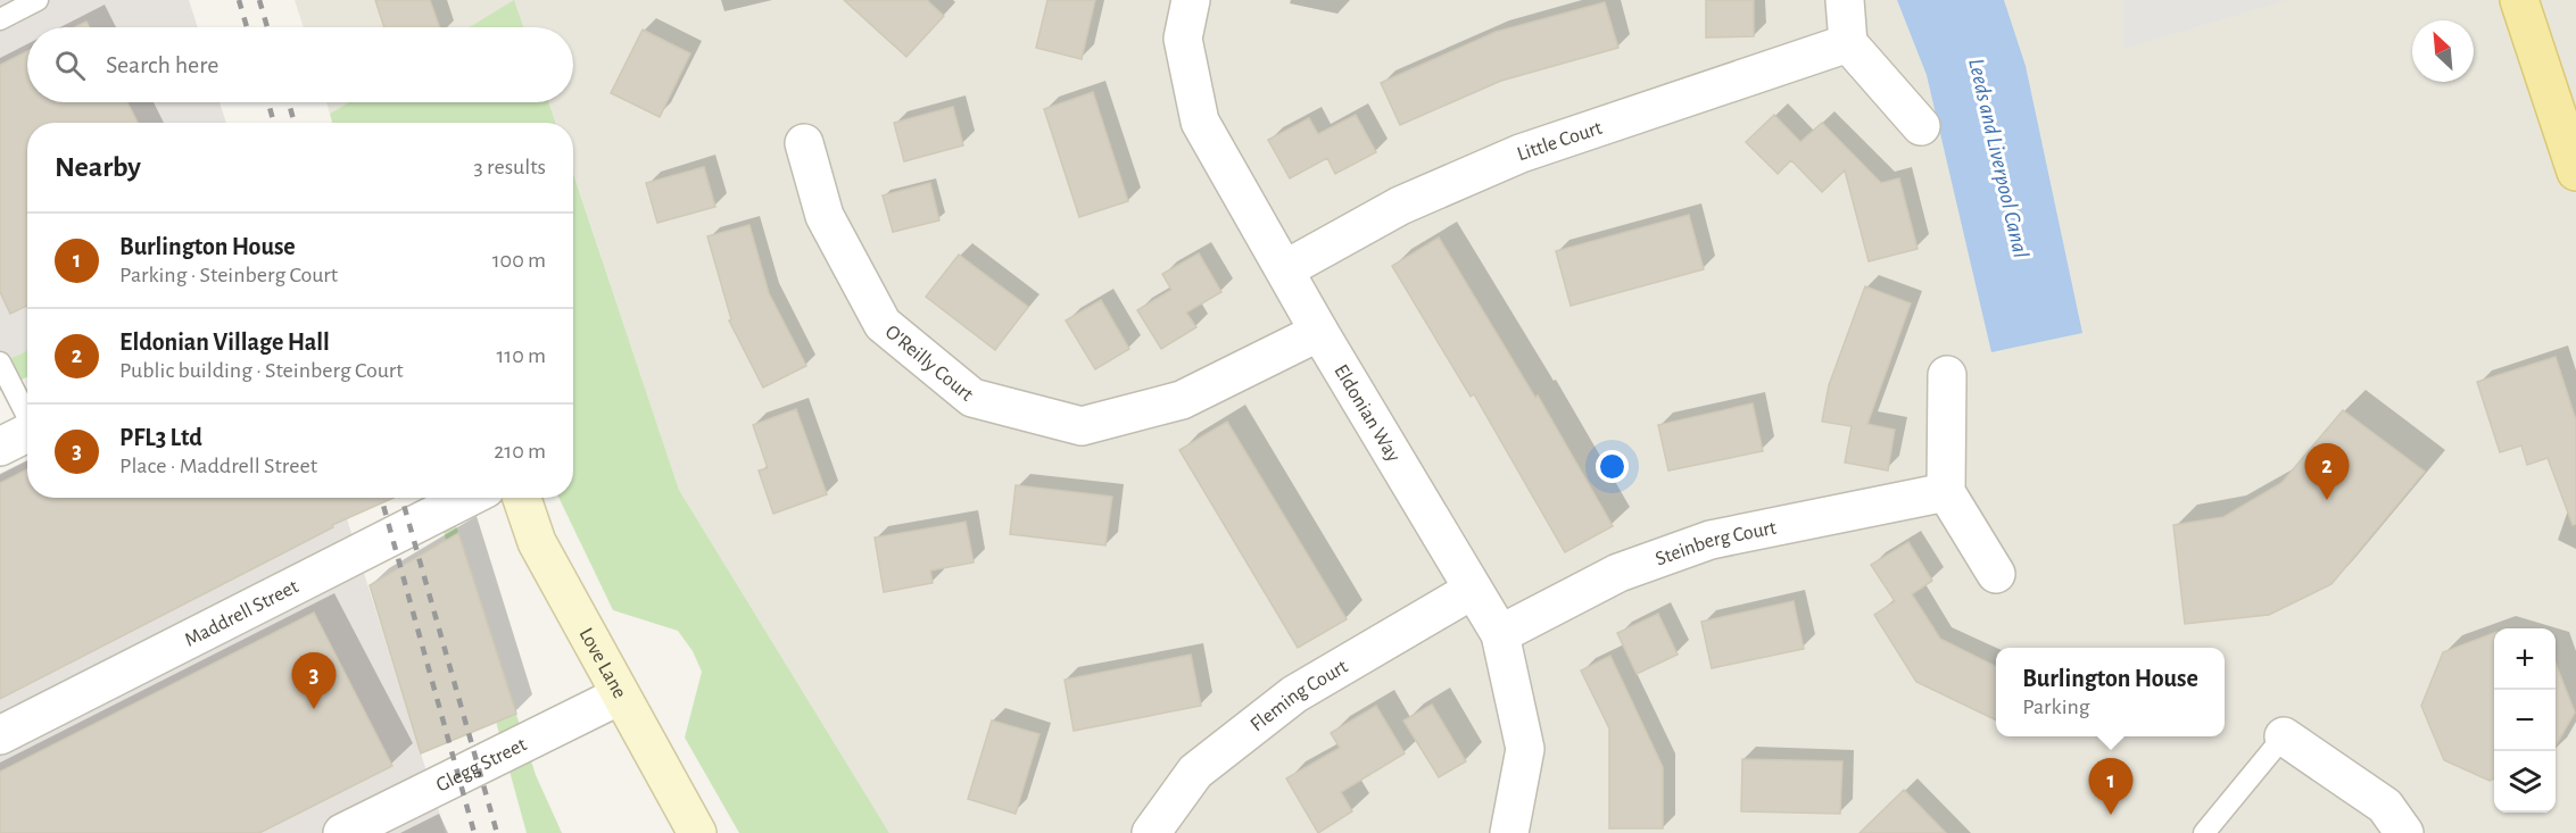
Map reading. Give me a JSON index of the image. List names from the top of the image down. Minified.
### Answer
{"streets":{"street":["Little Court","O'Reilly Court","Eldonian Way","Steinberg Court","Maddrell Street","Love Lane","Fleming Court","Glegg Street"]},"crossings":[["Little Court","Eldonian Way"],["O'Reilly Court","Eldonian Way"],["Eldonian Way","Steinberg Court"],["Eldonian Way","Fleming Court"],["Love Lane","Glegg Street"]],"water":["Leeds and Liverpool Canal"],"north":"top left","page":{"search":"Search here","heading":["Nearby","3 results"],"list":[{"mark":"1","name":"Burlington House","note":"Parking · Steinberg Court","value":"100 m"},{"mark":"2","name":"Eldonian Village Hall","note":"Public building · Steinberg Court","value":"110 m"},{"mark":"3","name":"PFL3 Ltd","note":"Place · Maddrell Street","value":"210 m"}],"pins":["2","3","1"],"map_buttons":["+","−"],"popup":["Burlington House","Parking"]}}
